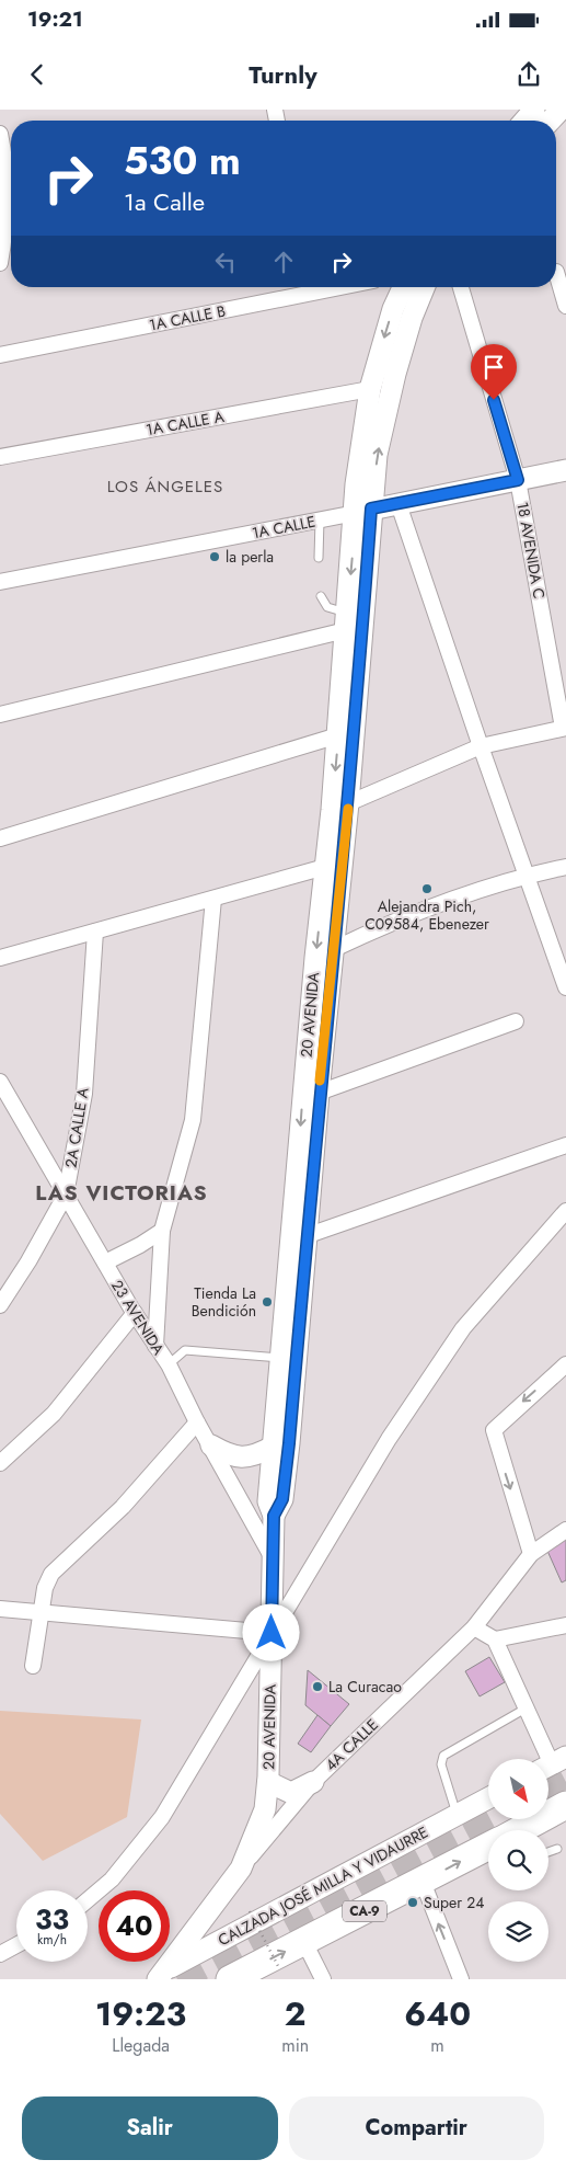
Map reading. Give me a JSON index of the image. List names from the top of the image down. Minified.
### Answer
{"streets":{"highway":["CA-9"],"street":["1A CALLE B","1A CALLE A","1A CALLE","18 AVENIDA C","20 AVENIDA","2A CALLE A","23 AVENIDA","4A CALLE","CALZADA JOSÉ MILLA Y VIDAURRE"]},"crossings":[["1A CALLE","18 AVENIDA C"],["1A CALLE","20 AVENIDA"],["20 AVENIDA","23 AVENIDA"],["20 AVENIDA","4A CALLE"],["2A CALLE A","23 AVENIDA"],["4A CALLE","CALZADA JOSÉ MILLA Y VIDAURRE"]],"districts":["LOS ÁNGELES","LAS VICTORIAS"],"places":["la perla","Alejandra Pich, C09584, Ebenezer","Tienda La Bendición","La Curacao","Super 24"],"north":"bottom right","page":{"status":"19:21","header":"Turnly","turn":["530 m","1a Calle"],"speed":"33 km/h","limit":"40","eta":["19:23","Llegada","2","min","640","m"],"buttons":["Salir","Compartir"]}}
